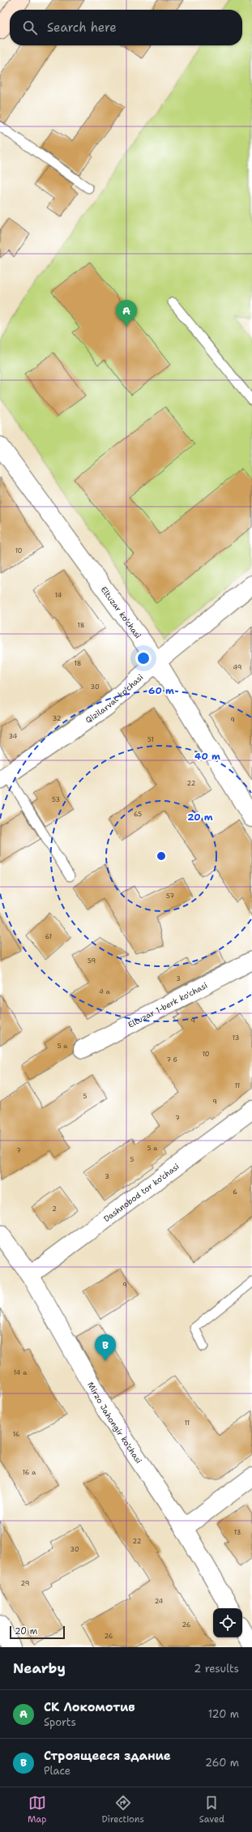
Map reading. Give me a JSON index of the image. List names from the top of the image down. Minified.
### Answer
{"streets":{"street":["Eltuzar ko'chasi","Qizilarvat ko'chasi","Eltuzar 1-berk ko'chasi","Dashnobod tor ko'chasi","Mirzo Jahongir ko'chasi"]},"crossings":[["Eltuzar ko'chasi","Qizilarvat ko'chasi"],["Dashnobod tor ko'chasi","Mirzo Jahongir ko'chasi"]],"house_numbers":["10","14","18","18","49","30","32","9","34","51","22","53","65","57","61","59","3","4 а","9","13","5 а","10","7 б","11","5","9","7","5 а","7","5","3","6","2","9","14 а","11","16","16 а","13","22","30","29","24","26","26"],"scale_bar":"20 m","page":{"search":"Search here","pins":["A","B"],"scale":"20 m","heading":["Nearby","2 results"],"list":[{"mark":"A","name":"СК Локомотив","note":"Sports","value":"120 m"},{"mark":"B","name":"Строящееся здание","note":"Place","value":"260 m"}],"nav":["Map","Directions","Saved"]},"rings":["60 m","40 m","20 m"]}
